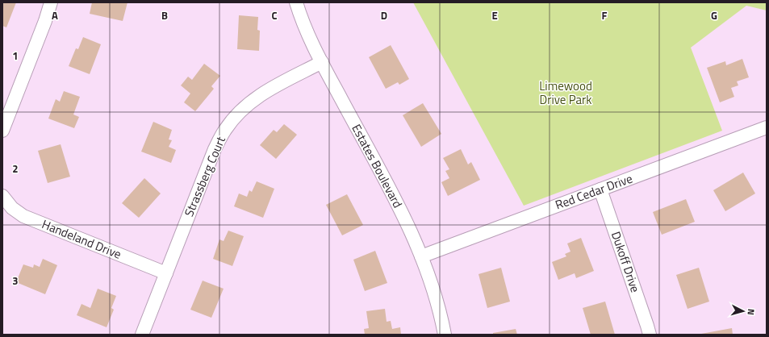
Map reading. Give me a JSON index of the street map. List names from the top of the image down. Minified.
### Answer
{"streets":{"street":["Estates Boulevard","Strassberg Court","Red Cedar Drive","Handeland Drive","Dukoff Drive"]},"crossings":[["Estates Boulevard","Strassberg Court"],["Estates Boulevard","Red Cedar Drive"],["Strassberg Court","Handeland Drive"],["Red Cedar Drive","Dukoff Drive"]],"parks":["Limewood Drive Park"],"north":"right","grid":{"columns":["A","B","C","D","E","F","G"],"rows":["1","2","3"]}}
